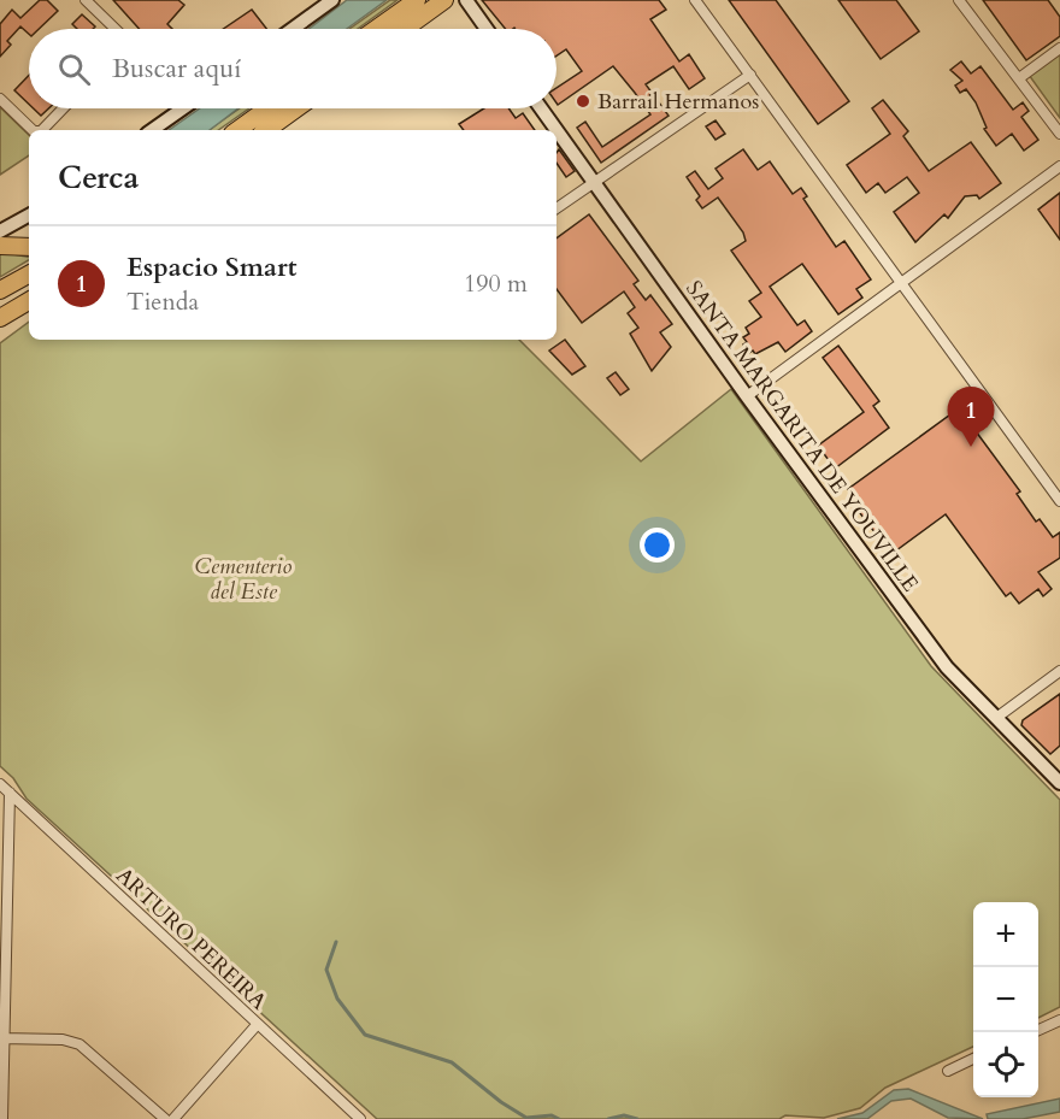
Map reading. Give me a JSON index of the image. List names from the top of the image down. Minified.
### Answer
{"streets":{"street":["SANTA MARGARITA DE YOUVILLE","ARTURO PEREIRA"]},"parks":["Cementerio del Este"],"places":["Barrail Hermanos"],"page":{"search":"Buscar aquí","heading":"Cerca","list":[{"mark":"1","name":"Espacio Smart","note":"Tienda","value":"190 m"}],"pins":"1","map_buttons":["+","−"]}}
